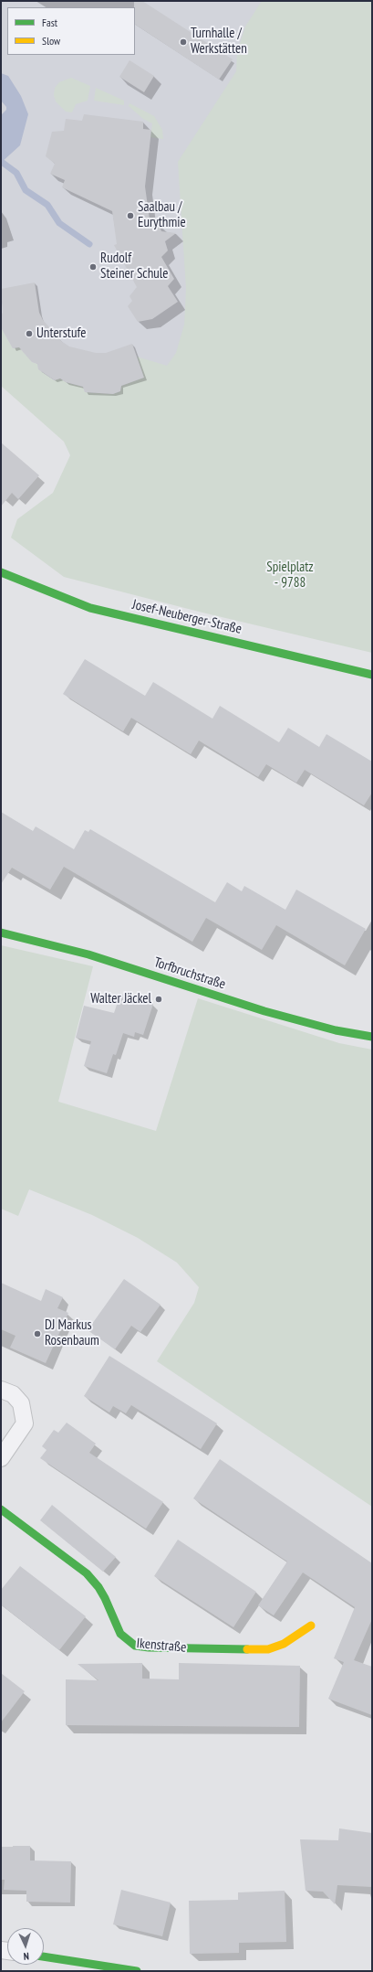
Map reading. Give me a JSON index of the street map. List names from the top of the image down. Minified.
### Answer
{"streets":{"street":["Josef-Neuberger-Straße","Torfbruchstraße","Ikenstraße"]},"parks":["Spielplatz - 9788"],"places":["Turnhalle / Werkstätten","Saalbau / Eurythmie","Rudolf Steiner Schule","Unterstufe","Walter Jäckel","DJ Markus Rosenbaum"],"legend":["Fast","Slow"],"north":"bottom"}
